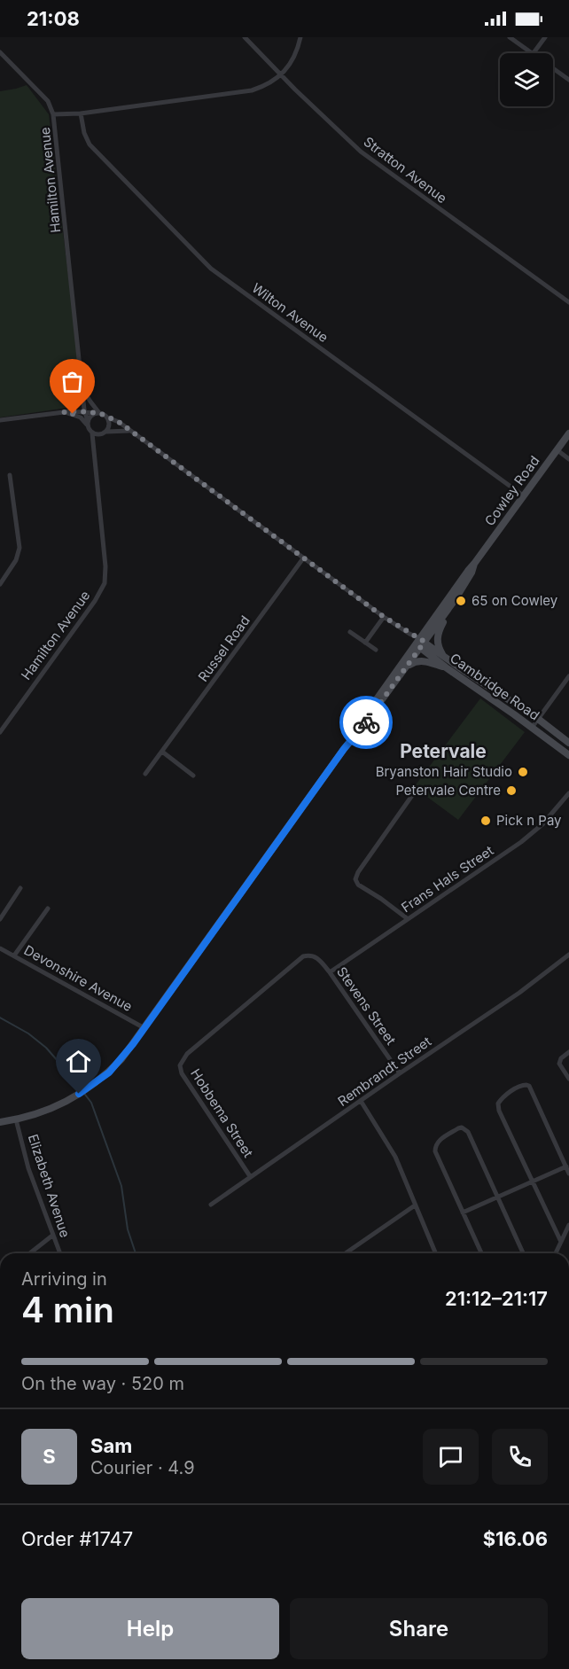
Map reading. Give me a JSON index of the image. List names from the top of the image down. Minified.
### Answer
{"streets":{"street":["Stratton Avenue","Hamilton Avenue","Wilton Avenue","Cowley Road","Russel Road","Cambridge Road","Frans Hals Street","Devonshire Avenue","Stevens Street","Rembrandt Street","Hobbema Street","Elizabeth Avenue"]},"crossings":[["Stratton Avenue","Hamilton Avenue"],["Hamilton Avenue","Wilton Avenue"],["Hamilton Avenue","Cambridge Road"],["Wilton Avenue","Cowley Road"],["Cowley Road","Cambridge Road"],["Cowley Road","Devonshire Avenue"],["Cowley Road","Elizabeth Avenue"],["Russel Road","Cambridge Road"],["Frans Hals Street","Stevens Street"],["Stevens Street","Rembrandt Street"],["Stevens Street","Hobbema Street"],["Rembrandt Street","Hobbema Street"]],"districts":["Petervale"],"places":["65 on Cowley","Bryanston Hair Studio","Petervale Centre","Pick n Pay"],"page":{"status":"21:08","heading":["4 min","Arriving in","21:12–21:17"],"panel":["Sam","Courier · 4.9","Order #1747","$16.06"],"bar":"On the way · 520 m","round":"S","buttons":["Help","Share"]}}
